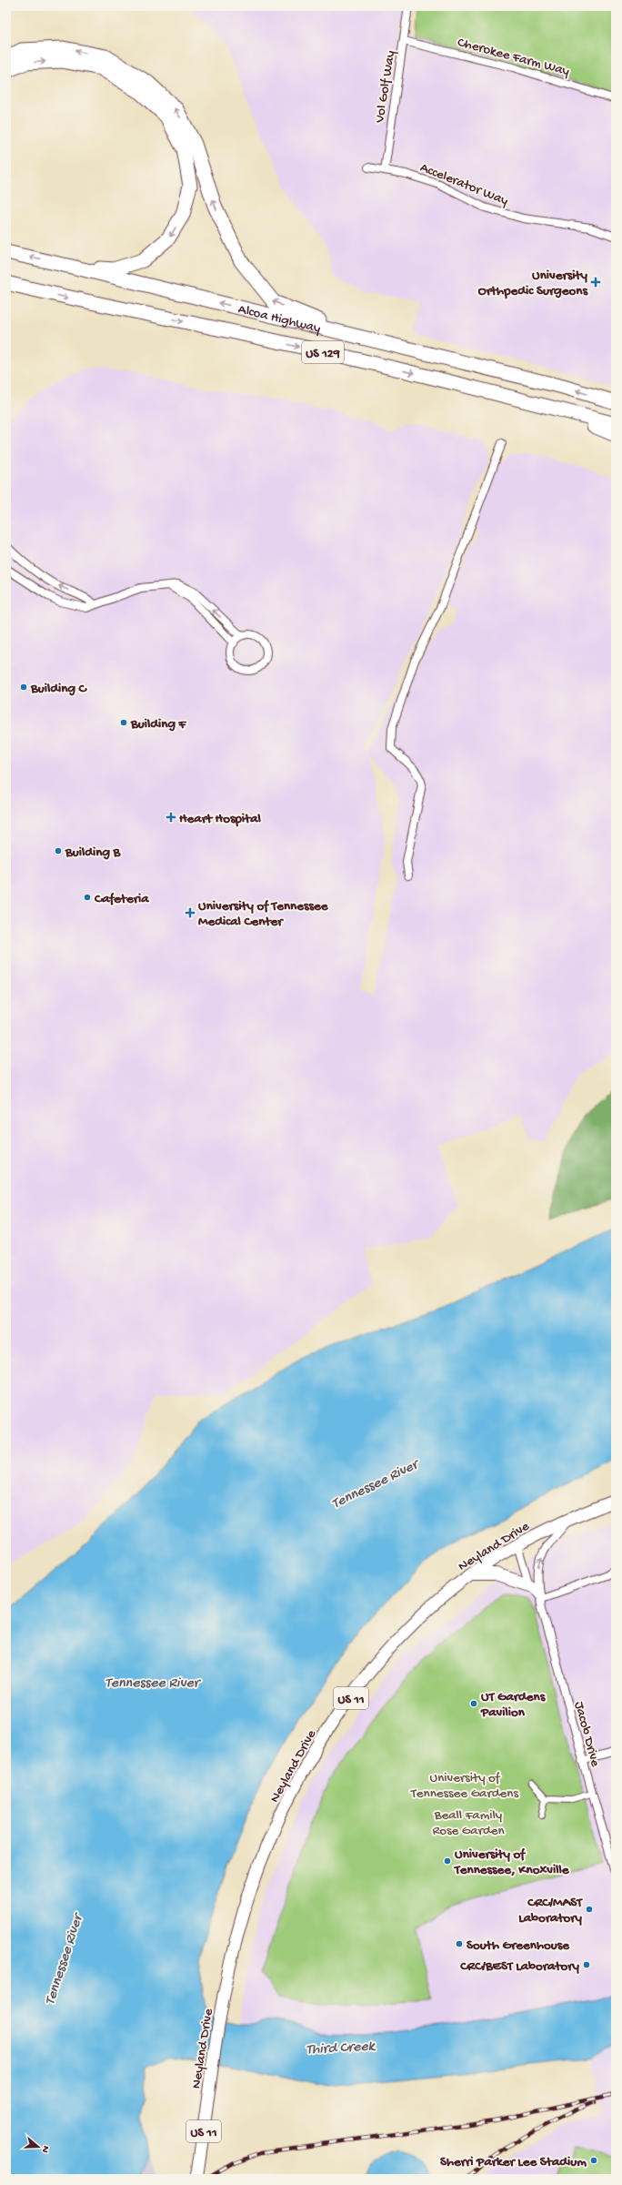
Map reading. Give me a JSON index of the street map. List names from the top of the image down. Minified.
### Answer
{"streets":{"highway":["Alcoa Highway","US 129"],"main road":["Neyland Drive","US 11"],"street":["Cherokee Farm Way","Vol Golf Way","Accelerator Way","Jacob Drive"]},"crossings":[["Cherokee Farm Way","Vol Golf Way"],["Vol Golf Way","Accelerator Way"],["Neyland Drive","Jacob Drive"]],"water":["Tennessee River","Third Creek"],"parks":["University of Tennessee Gardens","Beall Family Rose Garden"],"places":{"health":["University Orthpedic Surgeons","Heart Hospital","University of Tennessee Medical Center"],"other":["Building C","Building F","Building B","Cafeteria","UT Gardens Pavilion","University of Tennessee, Knoxville","CRC/MAST Laboratory","South Greenhouse","CRC/BEST Laboratory","Sherri Parker Lee Stadium"]},"north":"right"}
